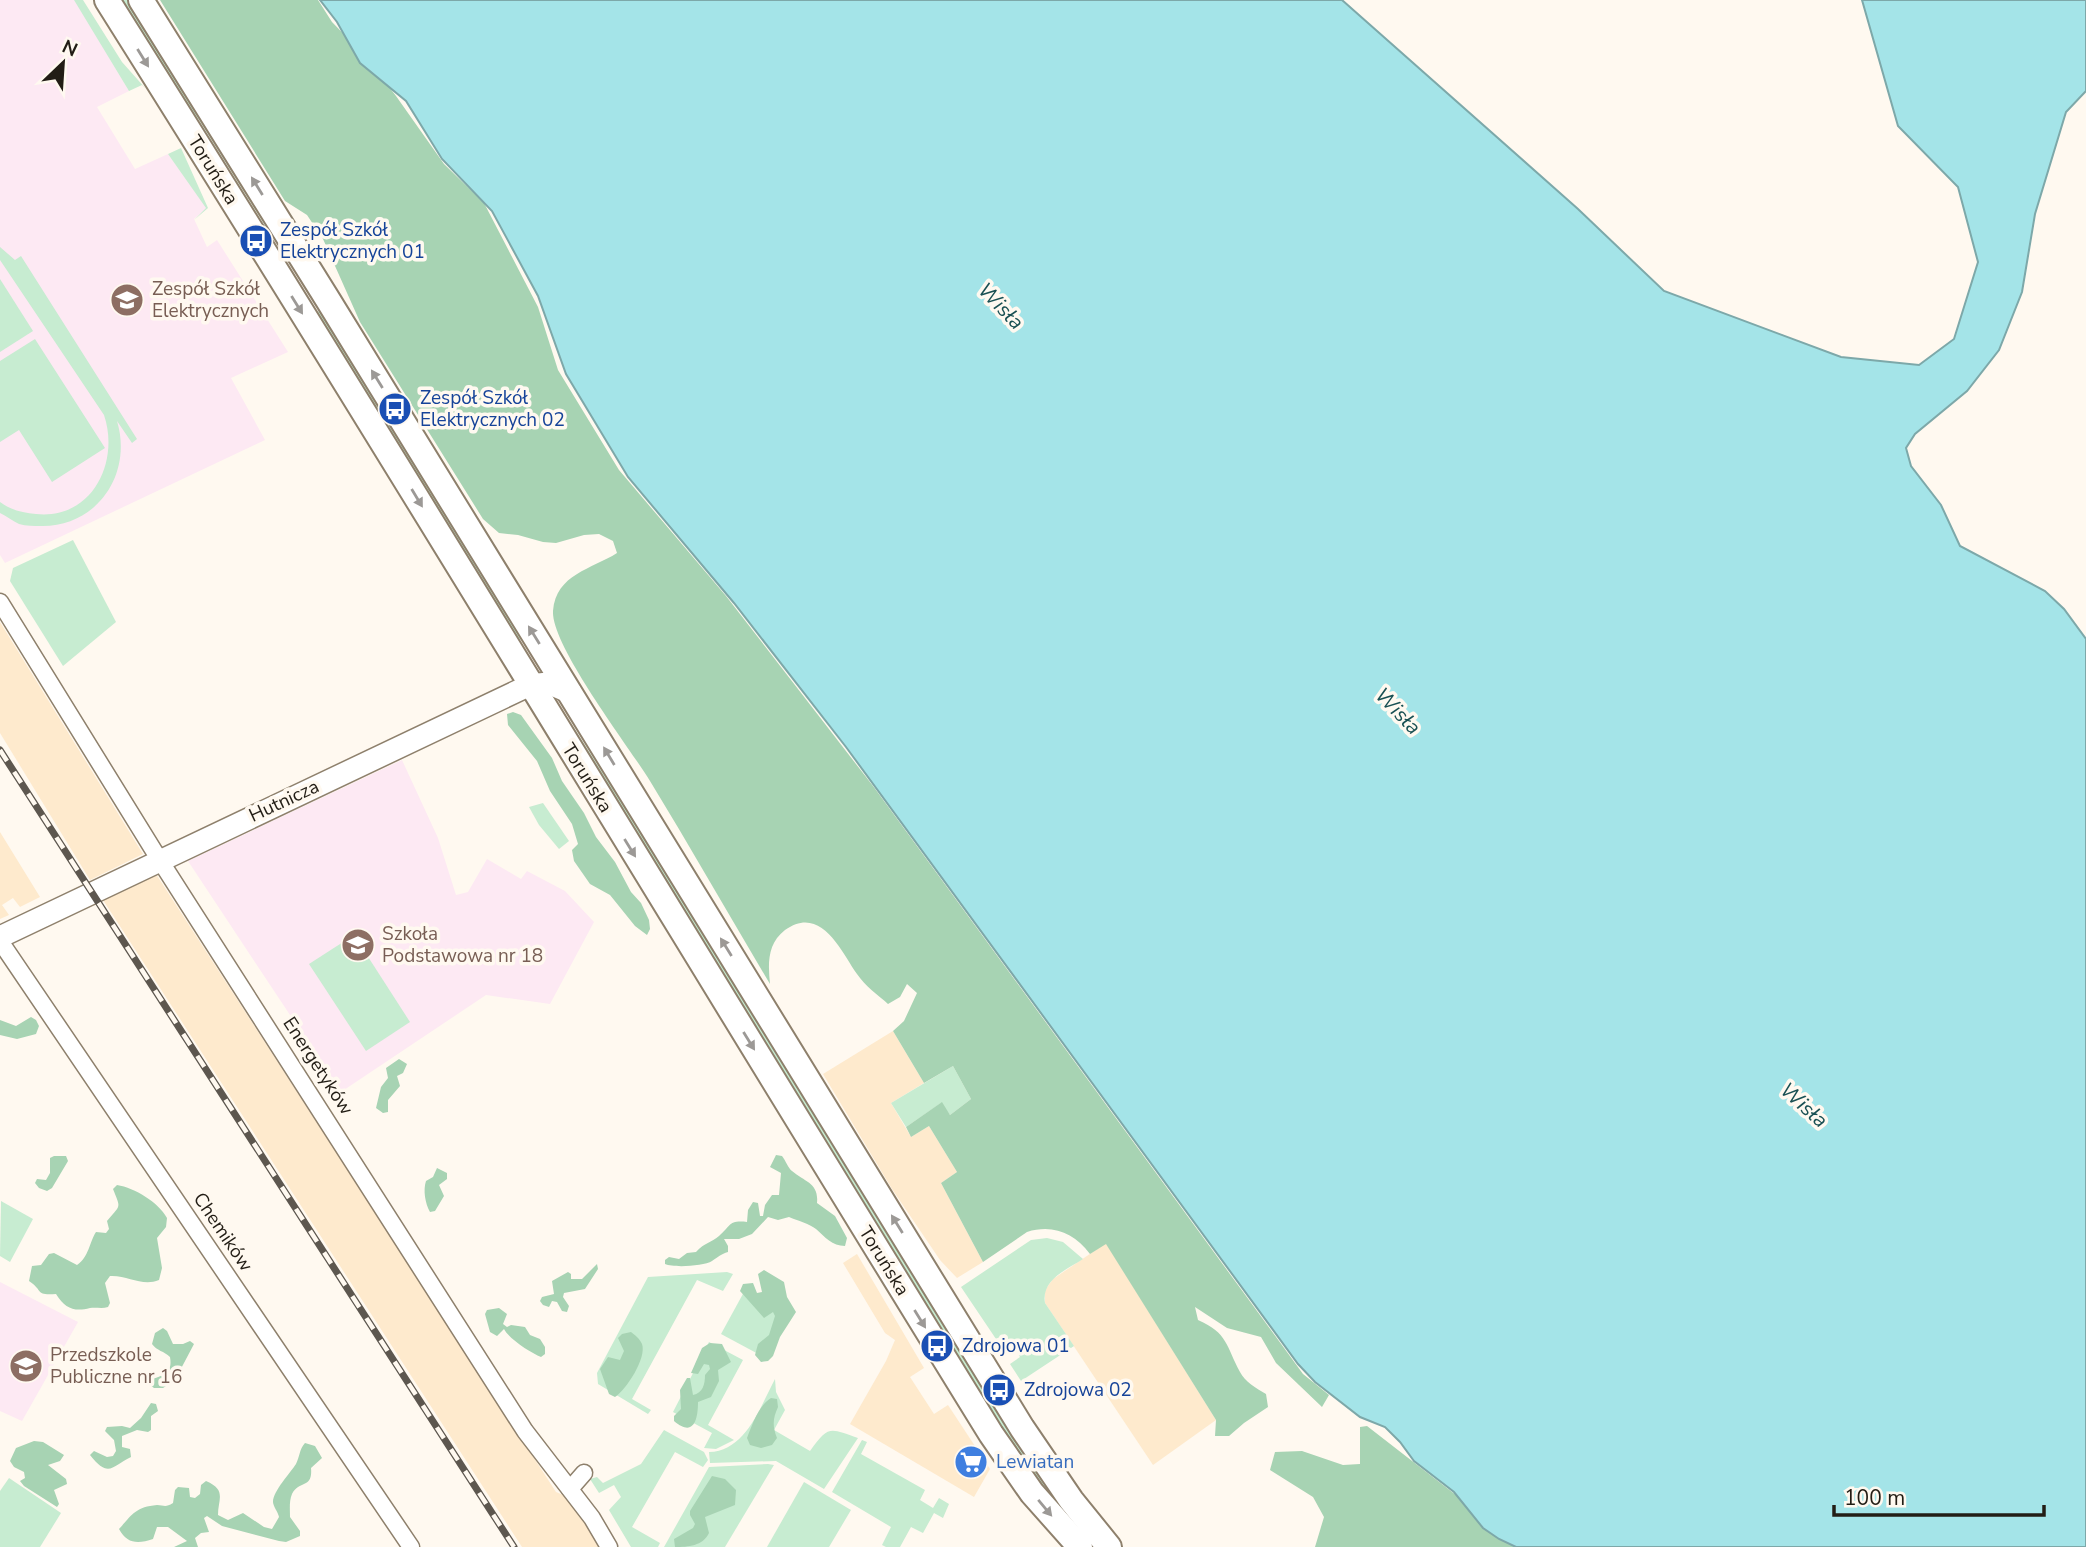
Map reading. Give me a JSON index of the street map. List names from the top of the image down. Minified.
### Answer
{"streets":{"main road":["Toruńska"],"street":["Hutnicza","Energetyków","Chemików"]},"crossings":[["Toruńska","Hutnicza"],["Hutnicza","Energetyków"],["Hutnicza","Chemików"]],"water":["Wisła"],"places":{"bus stop":["Zespół Szkół Elektrycznych 01","Zespół Szkół Elektrycznych 02","Zdrojowa 01","Zdrojowa 02"],"school or university":["Zespół Szkół Elektrycznych","Szkoła Podstawowa nr 18","Przedszkole Publiczne nr 16"],"supermarket":["Lewiatan"]},"scale_bar":"100 m","north":"top right"}
